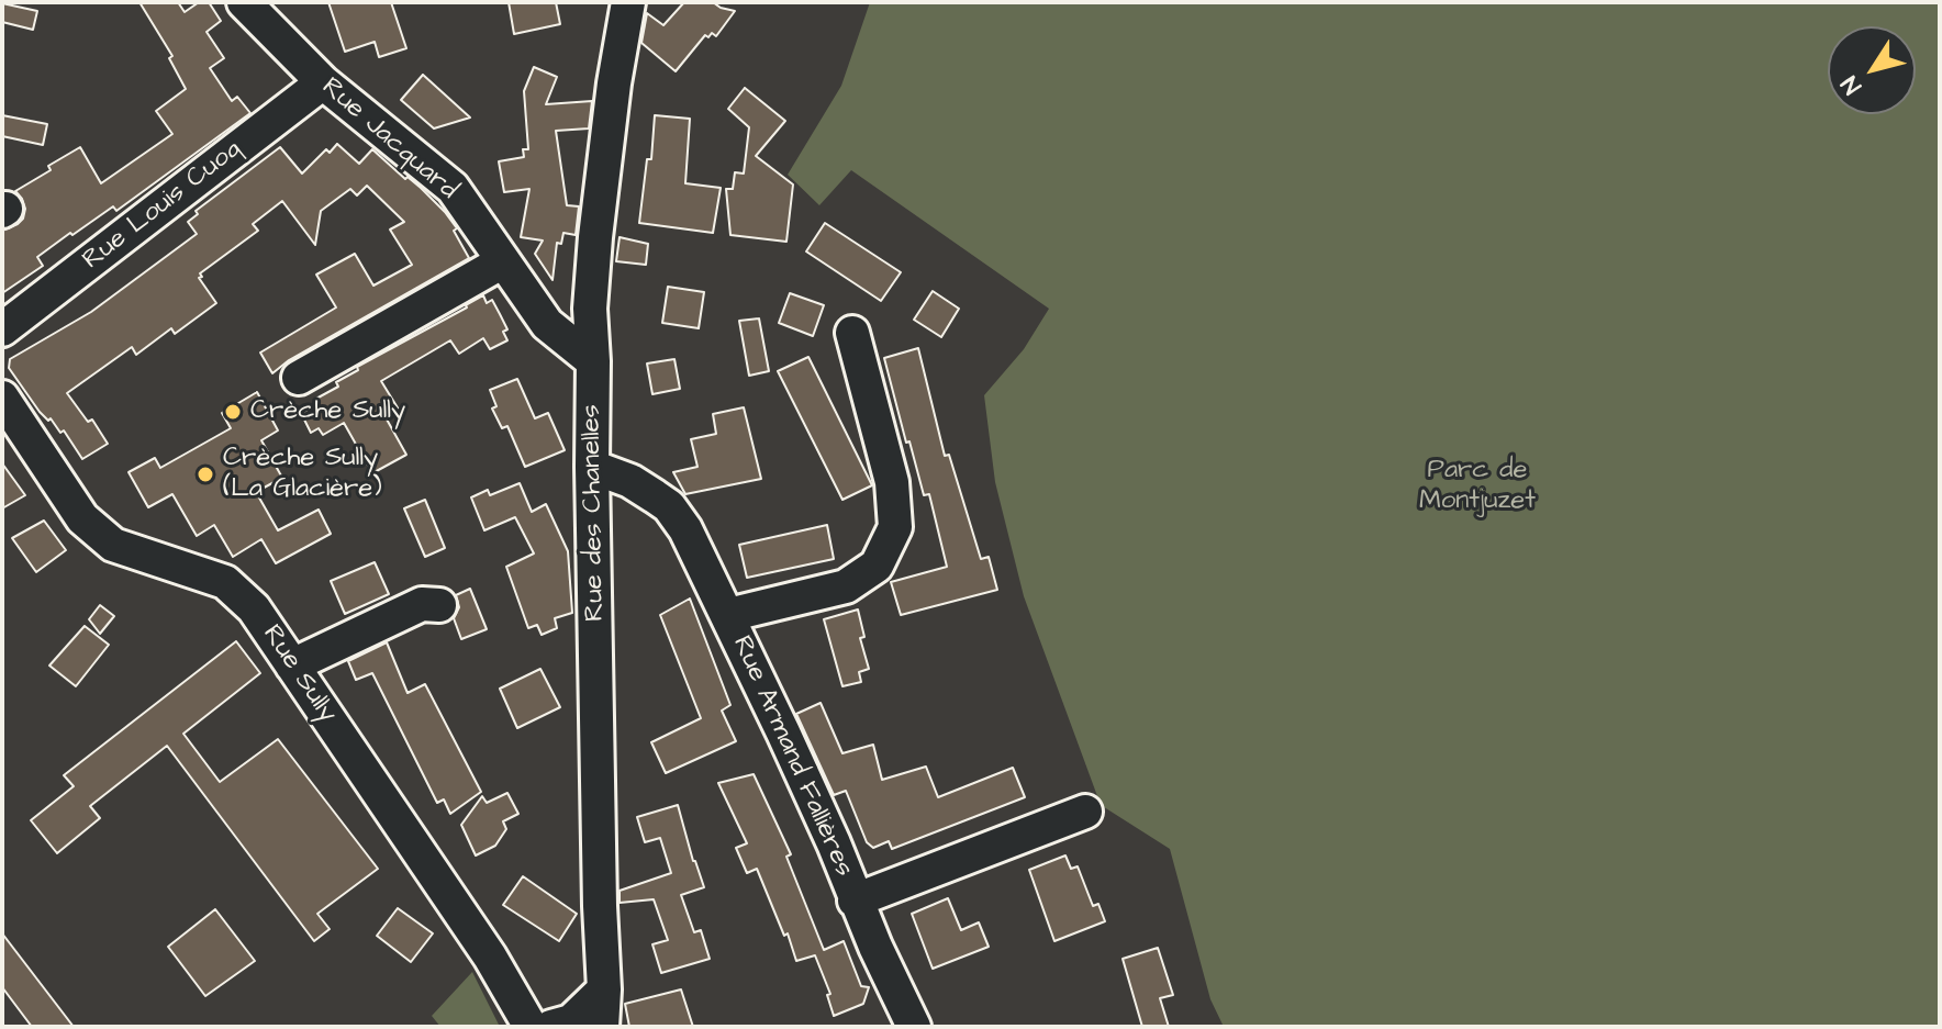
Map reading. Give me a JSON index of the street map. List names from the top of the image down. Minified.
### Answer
{"streets":{"street":["Rue Jacquard","Rue Louis Cuoq","Rue des Chanelles","Rue Sully","Rue Armand Fallières"]},"crossings":[["Rue Jacquard","Rue Louis Cuoq"],["Rue Jacquard","Rue des Chanelles"],["Rue des Chanelles","Rue Armand Fallières"]],"parks":["Parc de Montjuzet"],"places":["Crèche Sully","Crèche Sully (La Glacière)"],"north":"bottom left"}
